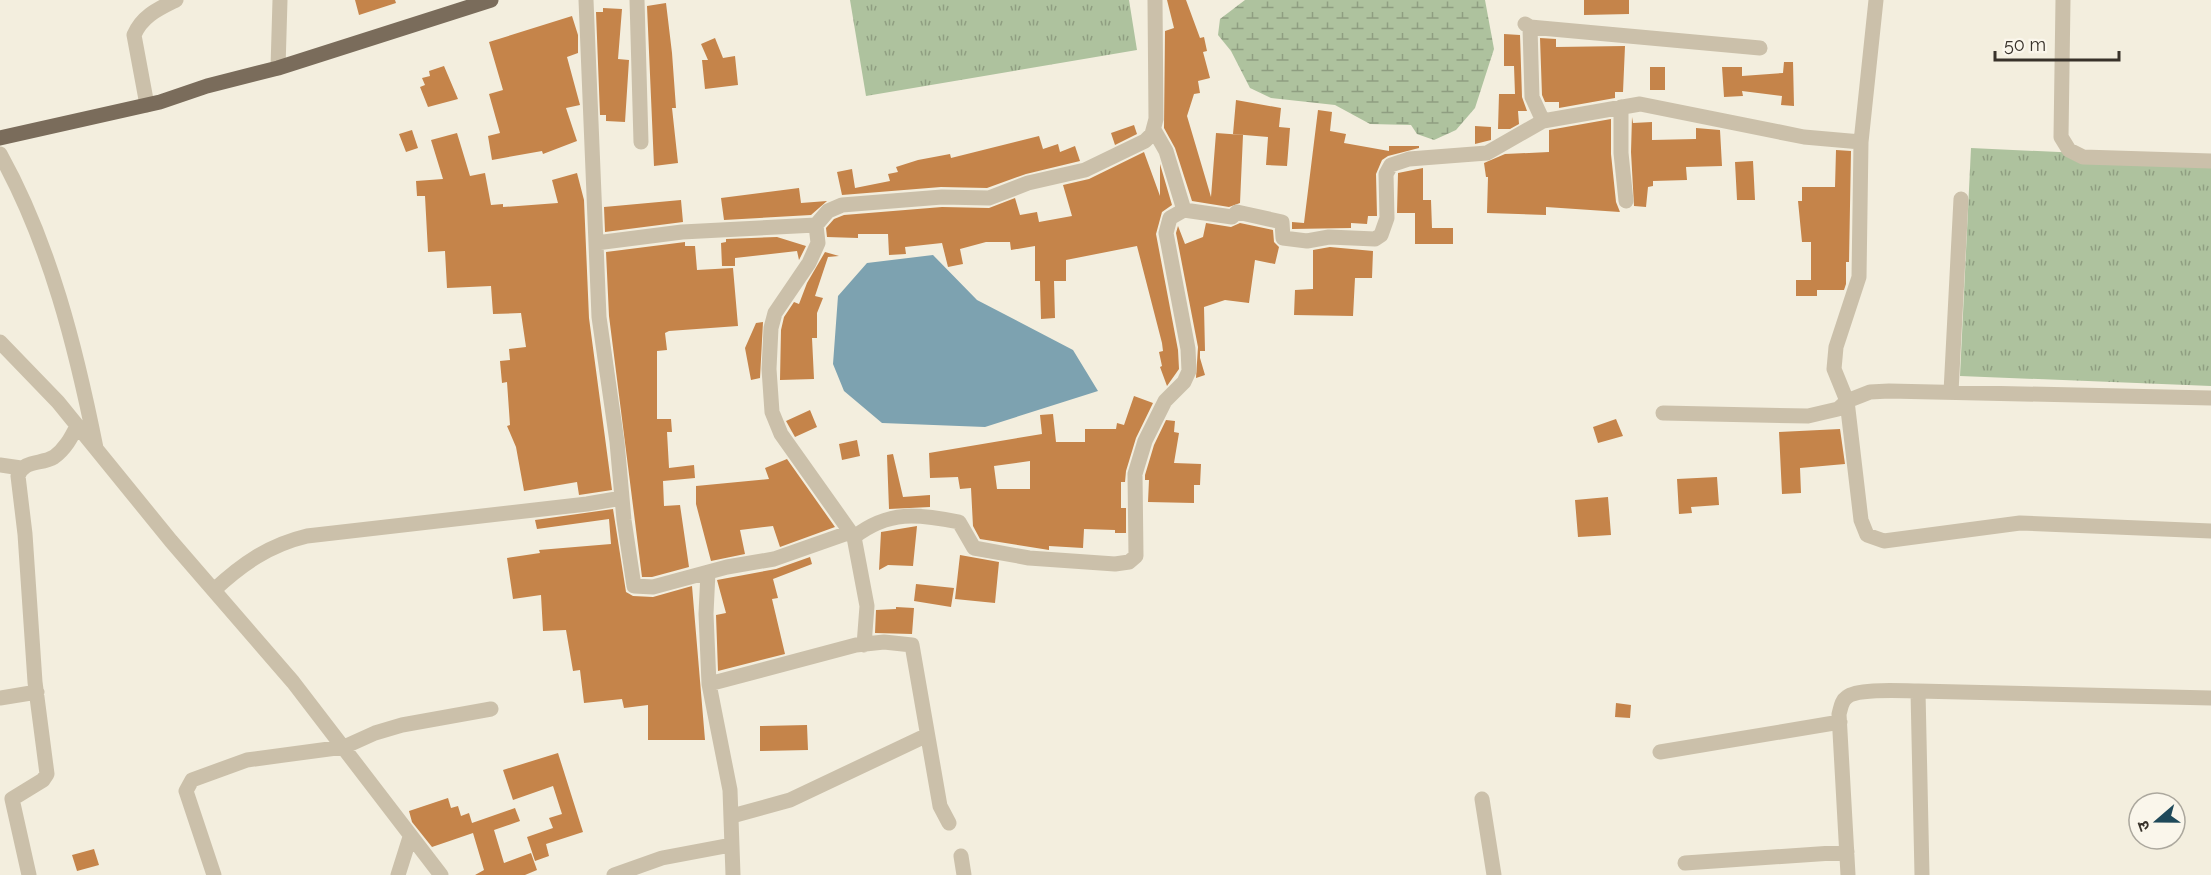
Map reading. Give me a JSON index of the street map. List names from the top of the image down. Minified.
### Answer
{"scale_bar":"50 m","north":"left"}
